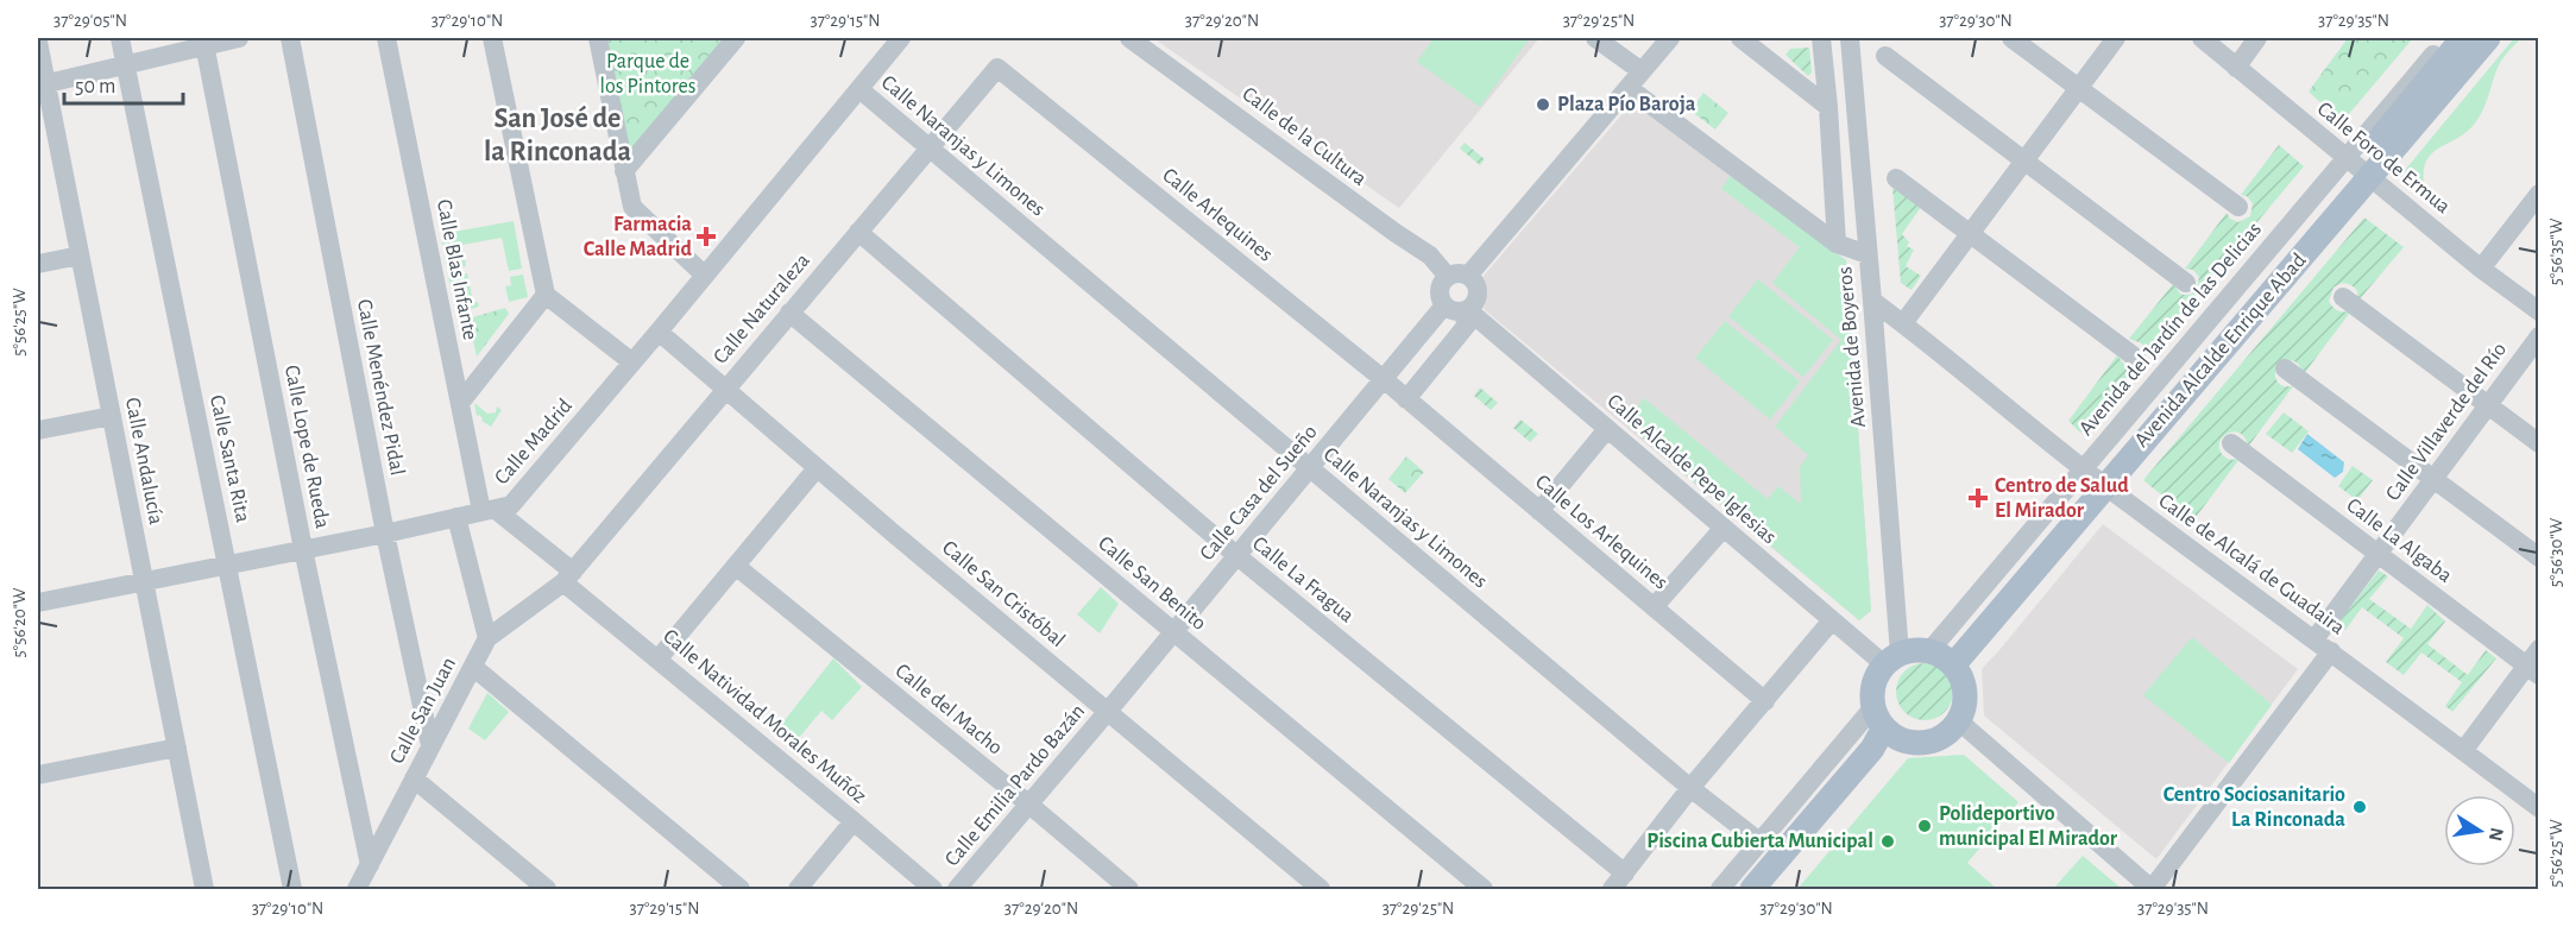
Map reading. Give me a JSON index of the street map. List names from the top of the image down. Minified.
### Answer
{"streets":{"main road":["Avenida Alcalde Enrique Abad"],"street":["Calle de la Cultura","Calle Naranjas y Limones","Calle Foro de Ermua","Calle Arlequines","Calle Blas Infante","Calle Naturaleza","Avenida de Boyeros","Calle Menéndez Pidal","Calle Villaverde del Río","Calle Madrid","Calle Lope de Rueda","Calle Santa Rita","Calle Andalucía","Calle Alcalde Pepe Iglesias","Calle Casa del Sueño","Calle Los Arlequines","Calle La Algaba","Calle de Alcalá de Guadaira","Calle La Fragua","Calle San Benito","Calle San Cristóbal","Calle del Macho","Calle San Juan","Calle Natividad Morales Muñóz","Calle Emilia Pardo Bazán"]},"crossings":[["Calle de la Cultura","Calle Alcalde Pepe Iglesias"],["Calle de la Cultura","Calle Casa del Sueño"],["Calle Naranjas y Limones","Calle Naturaleza"],["Calle Naranjas y Limones","Calle Madrid"],["Calle Naranjas y Limones","Calle Casa del Sueño"],["Calle Foro de Ermua","Avenida Alcalde Enrique Abad"],["Calle Arlequines","Calle Naturaleza"],["Calle Arlequines","Calle Casa del Sueño"],["Calle Arlequines","Calle Los Arlequines"],["Calle Blas Infante","Calle Madrid"],["Calle Blas Infante","Calle Natividad Morales Muñóz"],["Calle Naturaleza","Calle La Fragua"],["Calle Naturaleza","Calle San Benito"],["Calle Naturaleza","Calle San Cristóbal"],["Calle Naturaleza","Calle San Juan"],["Calle Naturaleza","Calle Natividad Morales Muñóz"],["Avenida de Boyeros","Avenida Alcalde Enrique Abad"],["Avenida de Boyeros","Calle Alcalde Pepe Iglesias"],["Avenida de Boyeros","Calle de Alcalá de Guadaira"],["Avenida Alcalde Enrique Abad","Calle Alcalde Pepe Iglesias"],["Avenida Alcalde Enrique Abad","Calle de Alcalá de Guadaira"],["Calle Menéndez Pidal","Calle Madrid"],["Calle Menéndez Pidal","Calle San Juan"],["Calle Villaverde del Río","Calle La Algaba"],["Calle Villaverde del Río","Calle de Alcalá de Guadaira"],["Calle Madrid","Calle Lope de Rueda"],["Calle Madrid","Calle Santa Rita"],["Calle Madrid","Calle Andalucía"],["Calle Madrid","Calle San Cristóbal"],["Calle Madrid","Calle Natividad Morales Muñóz"],["Calle Lope de Rueda","Calle San Juan"],["Calle Alcalde Pepe Iglesias","Calle Casa del Sueño"],["Calle Casa del Sueño","Calle La Fragua"],["Calle Casa del Sueño","Calle San Benito"],["Calle Casa del Sueño","Calle San Cristóbal"],["Calle Casa del Sueño","Calle Emilia Pardo Bazán"],["Calle San Cristóbal","Calle Emilia Pardo Bazán"],["Calle del Macho","Calle Emilia Pardo Bazán"],["Calle San Juan","Calle Natividad Morales Muñóz"]],"districts":["San José de la Rinconada"],"parks":["Parque de los Pintores"],"places":{"other":["Plaza Pío Baroja","Centro Sociosanitario La Rinconada","Polideportivo municipal El Mirador","Piscina Cubierta Municipal"],"health":["Farmacia Calle Madrid","Centro de Salud El Mirador"]},"scale_bar":"50 m","north":"right","coordinates":["37°29'05\"N","37°29'10\"N","37°29'15\"N","37°29'20\"N","37°29'25\"N","37°29'30\"N","37°29'35\"N","5°56'35\"W","5°56'25\"W","5°56'30\"W","5°56'20\"W"]}
